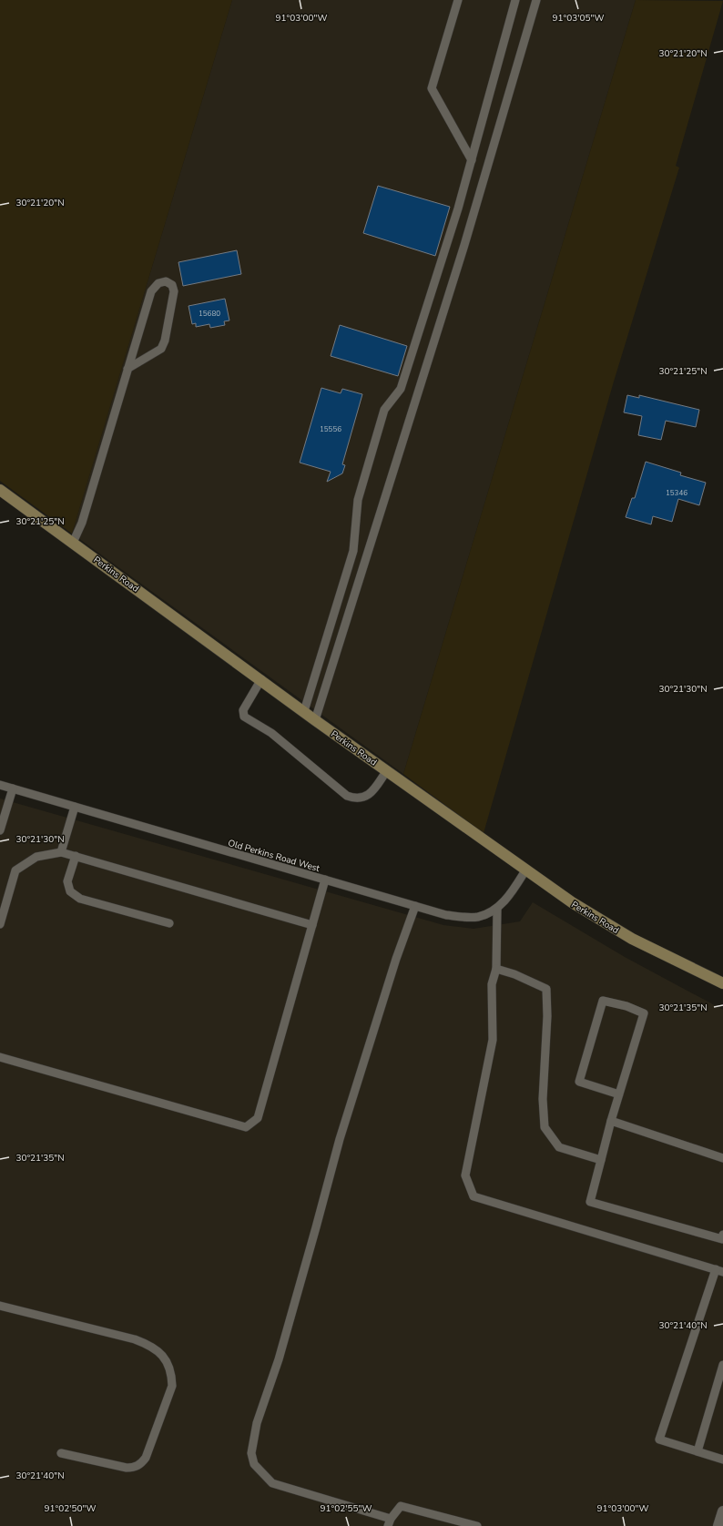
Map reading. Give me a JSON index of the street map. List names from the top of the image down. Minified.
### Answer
{"streets":{"main road":["Perkins Road"],"lane":["Old Perkins Road West"]},"crossings":[["Perkins Road","Old Perkins Road West"]],"house_numbers":["15680","15556","15346"],"coordinates":["91°03'00\"W","91°03'05\"W","30°21'20\"N","30°21'25\"N","30°21'30\"N","30°21'35\"N","30°21'40\"N","91°02'50\"W","91°02'55\"W"]}
